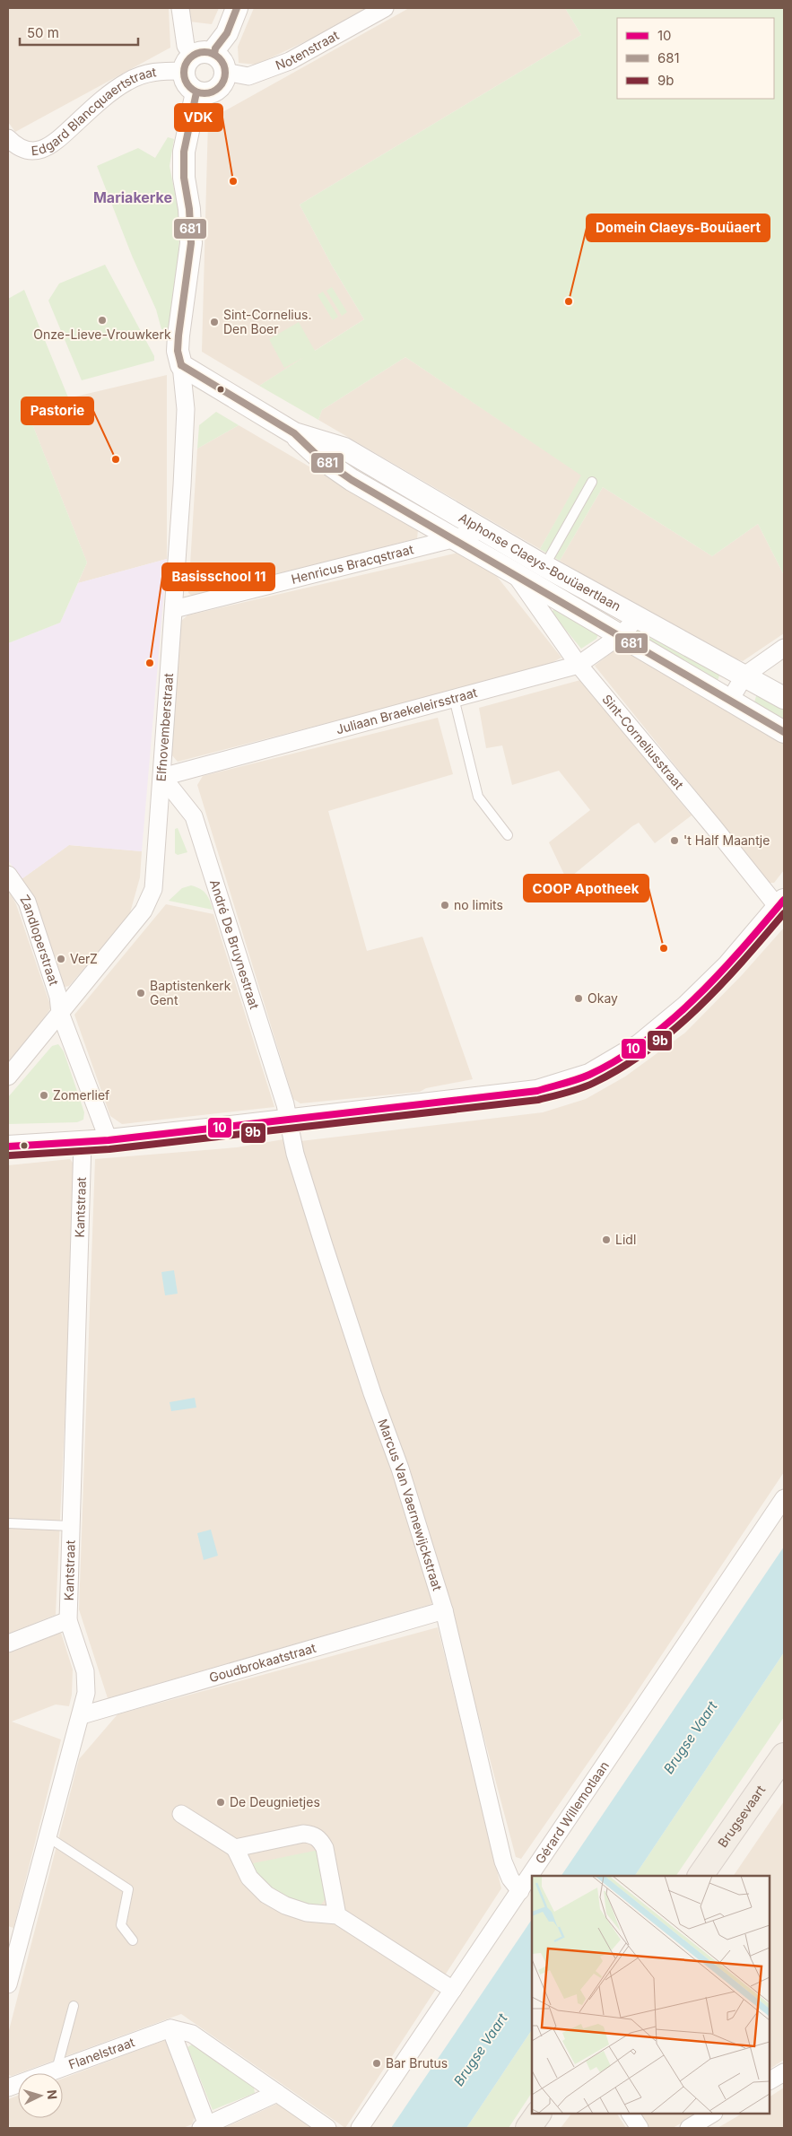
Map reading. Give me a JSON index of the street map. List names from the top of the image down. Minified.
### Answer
{"streets":{"main road":["Brugsevaart"],"street":["Notenstraat","Edgard Blancquaertstraat","Alphonse Claeys-Bouüaertlaan","Henricus Bracqstraat","Juliaan Braekeleirsstraat","Elfnovemberstraat","Sint-Corneliusstraat","Zandloperstraat","André De Bruynestraat","Kantstraat","Marcus Van Vaernewijckstraat","Goudbrokaatstraat","Gérard Willemotlaan","Flanelstraat"]},"crossings":[["Notenstraat","Edgard Blancquaertstraat"],["Alphonse Claeys-Bouüaertlaan","Henricus Bracqstraat"],["Alphonse Claeys-Bouüaertlaan","Juliaan Braekeleirsstraat"],["Alphonse Claeys-Bouüaertlaan","Elfnovemberstraat"],["Alphonse Claeys-Bouüaertlaan","Sint-Corneliusstraat"],["Henricus Bracqstraat","Elfnovemberstraat"],["Juliaan Braekeleirsstraat","Elfnovemberstraat"],["Juliaan Braekeleirsstraat","Sint-Corneliusstraat"],["Juliaan Braekeleirsstraat","André De Bruynestraat"],["Elfnovemberstraat","Zandloperstraat"],["Elfnovemberstraat","André De Bruynestraat"],["André De Bruynestraat","Marcus Van Vaernewijckstraat"],["Kantstraat","Goudbrokaatstraat"],["Marcus Van Vaernewijckstraat","Goudbrokaatstraat"],["Marcus Van Vaernewijckstraat","Gérard Willemotlaan"]],"districts":["Mariakerke"],"water":["Brugse Vaart"],"places":["VDK","Domein Claeys-Bouüaert","Onze-Lieve-Vrouwkerk","Sint-Cornelius. Den Boer","Pastorie","Basisschool 11","'t Half Maantje","no limits","COOP Apotheek","VerZ","Baptistenkerk Gent","Okay","Zomerlief","Lidl","De Deugnietjes","Bar Brutus"],"lines":["transit line 681","transit line 10","transit line 9b"],"legend":["10","681","9b"],"scale_bar":"50 m","north":"right"}
